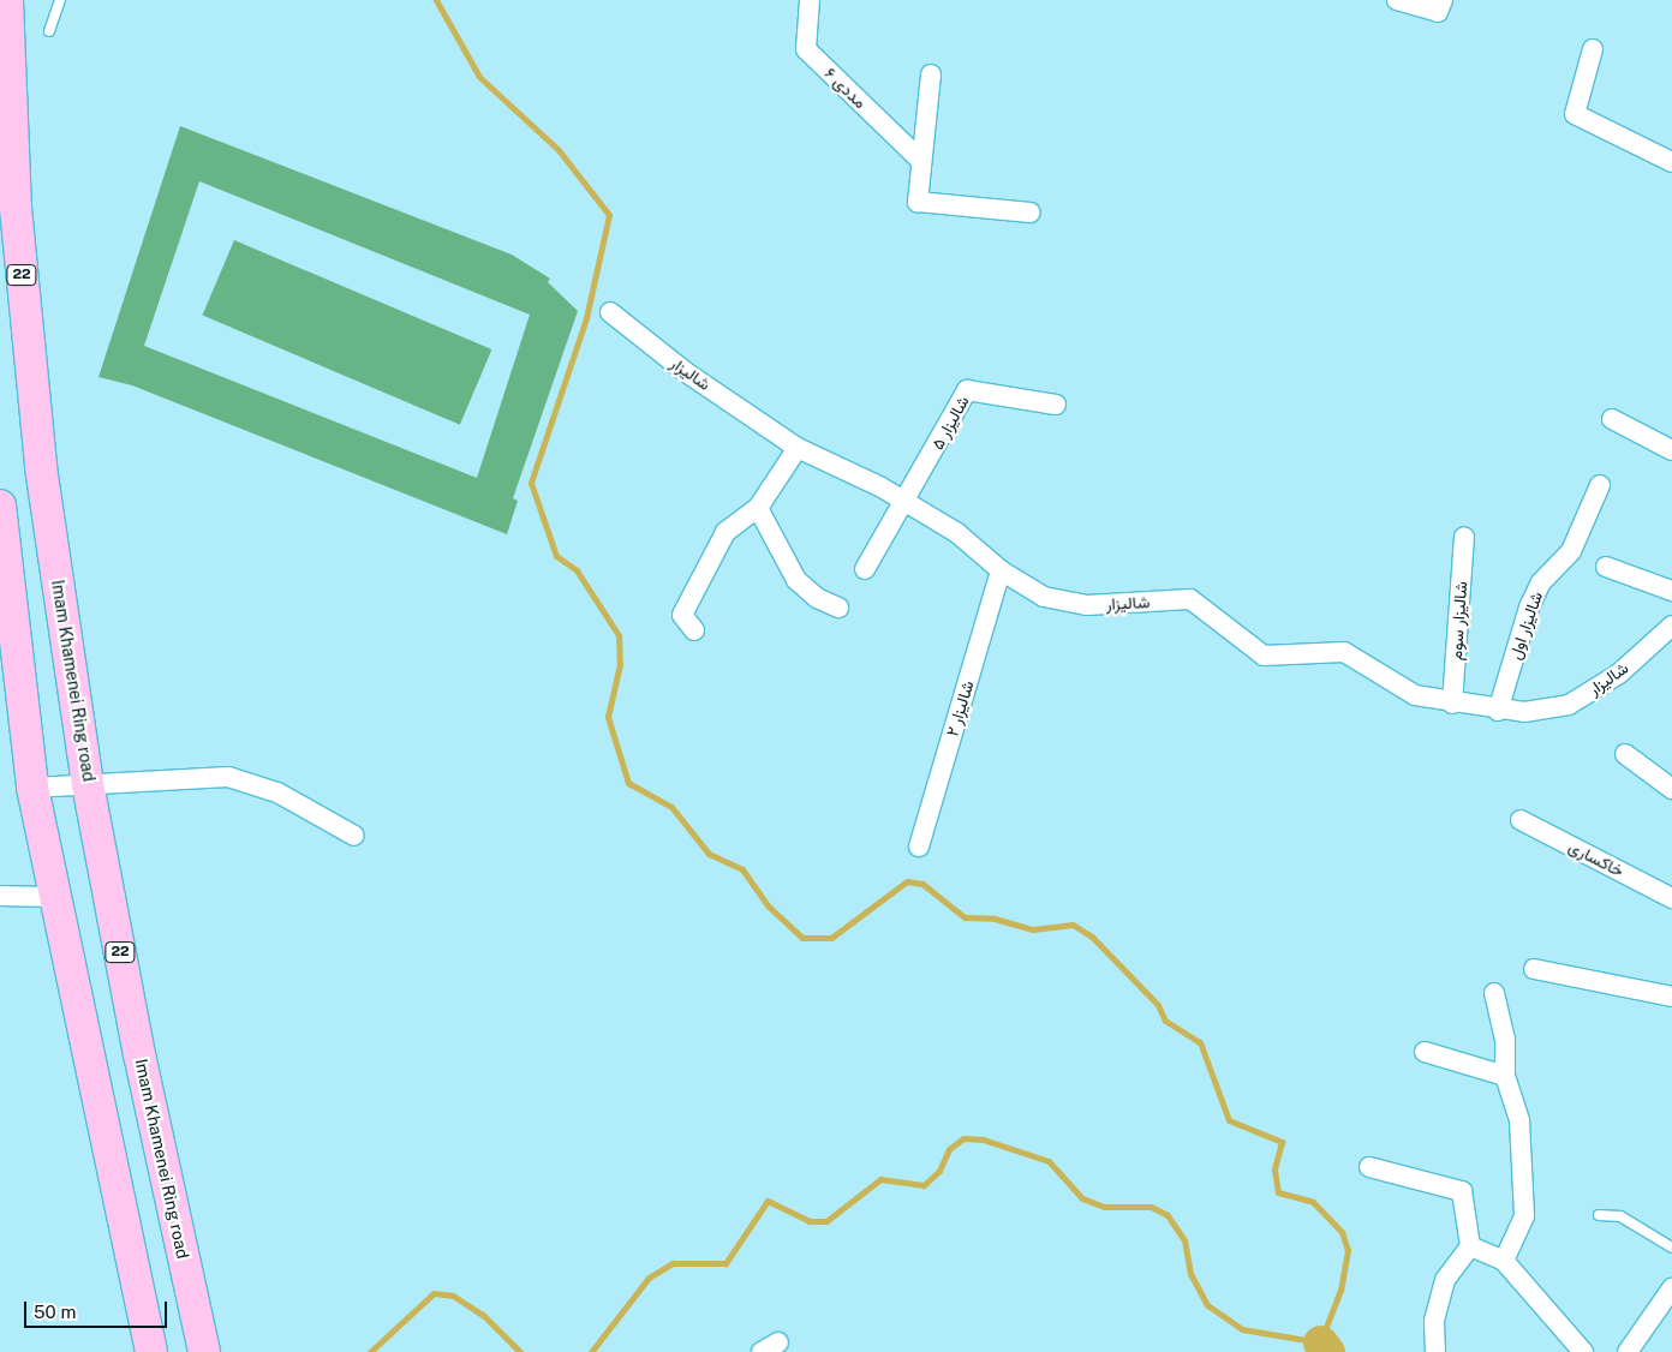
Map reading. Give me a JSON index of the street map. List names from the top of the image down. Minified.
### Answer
{"streets":{"highway":["22","Imam Khamenei Ring road"],"street":["مددی ۶","شالیزار","شالیزار ۵","شالیزار سوم","شالیزار اول","شالیزار ۲","خاکساری"]},"crossings":[["شالیزار","شالیزار ۵"],["شالیزار","شالیزار سوم"],["شالیزار","شالیزار اول"],["شالیزار","شالیزار ۲"]],"scale_bar":"50 m"}
